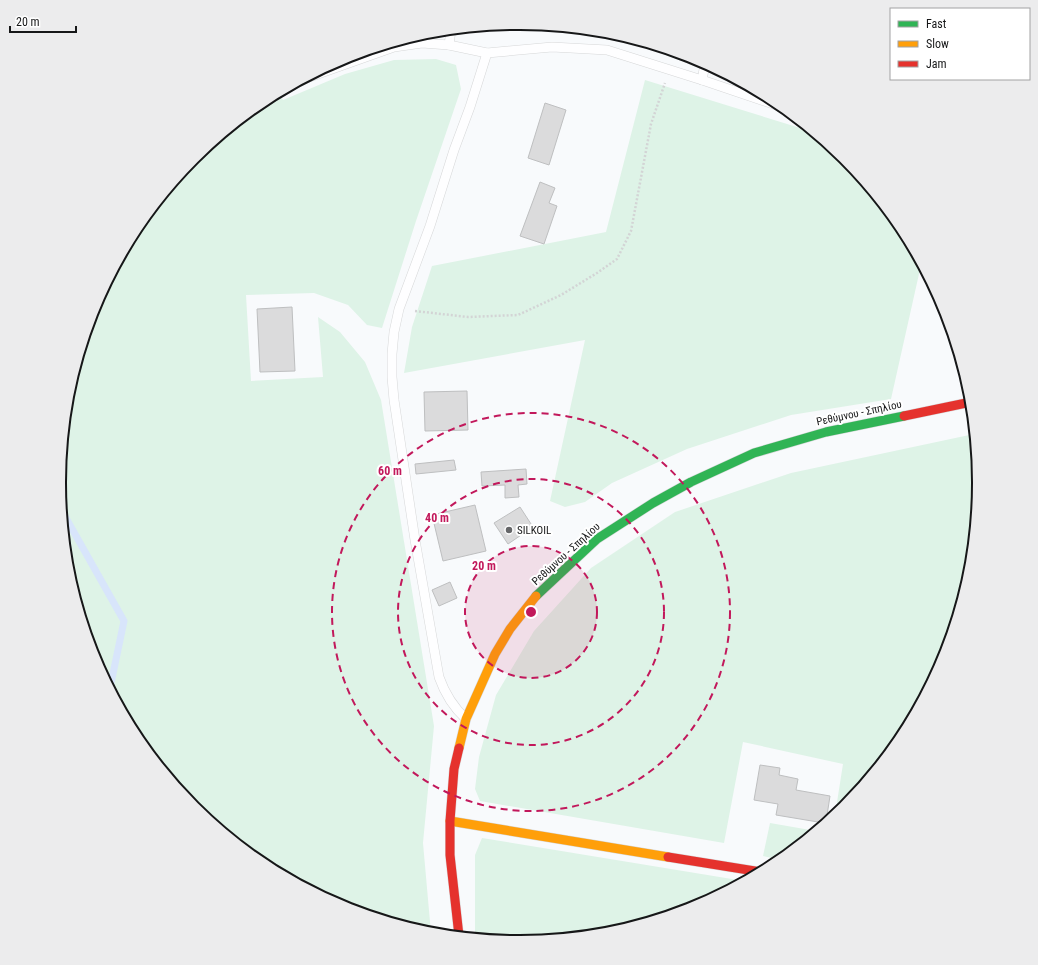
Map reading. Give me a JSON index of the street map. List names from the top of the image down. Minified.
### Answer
{"streets":{"main road":["Ρεθύμνου - Σπηλίου"]},"places":["SILKOIL"],"legend":["Fast","Slow","Jam"],"scale_bar":"20 m","rings":["60 m","40 m","20 m"]}
